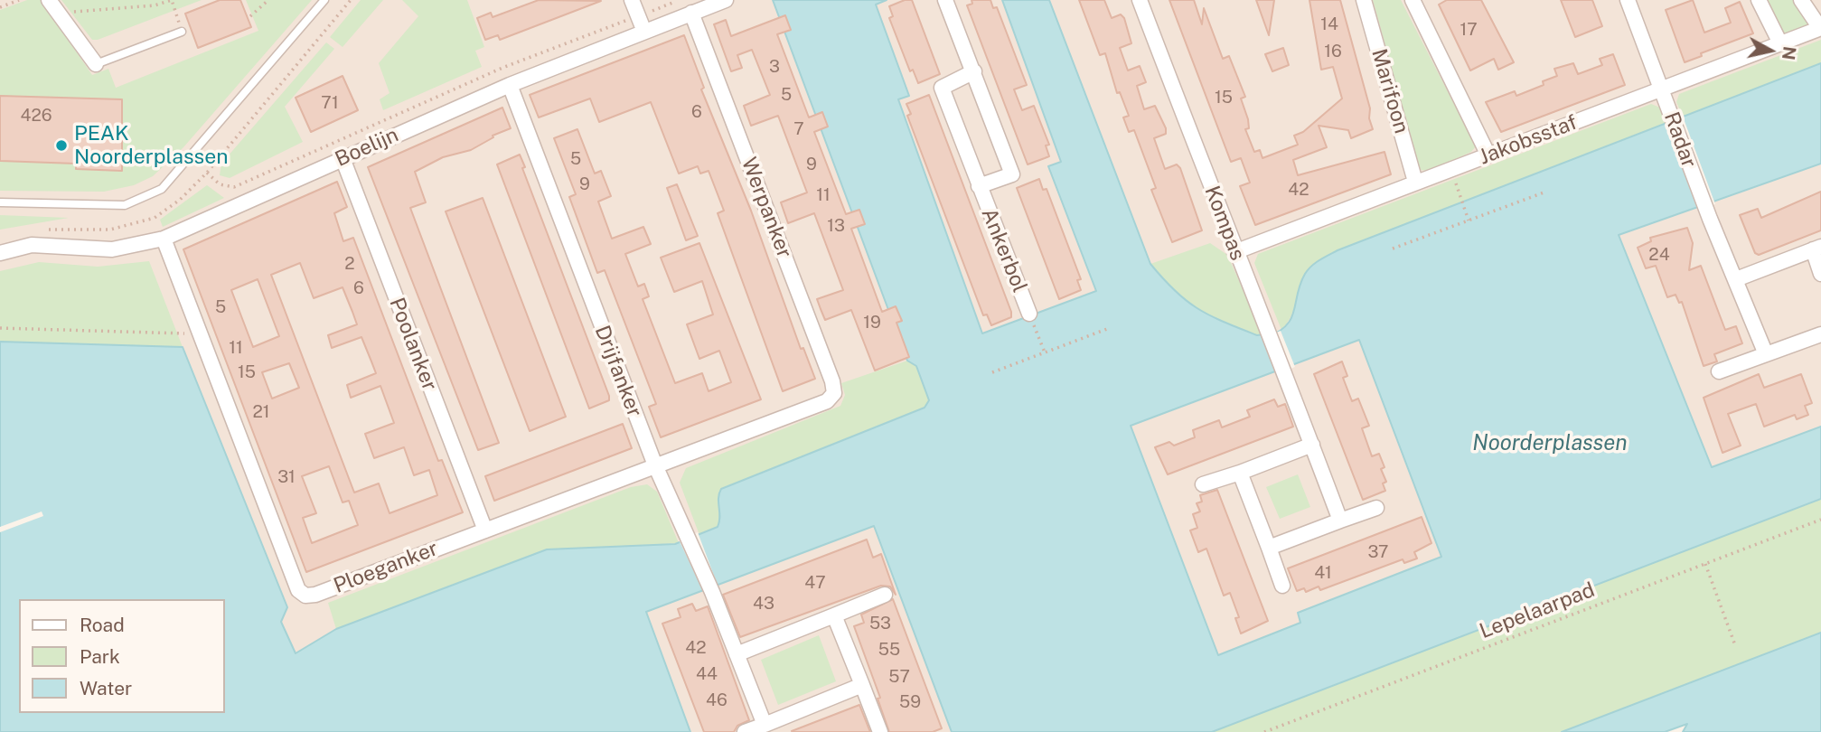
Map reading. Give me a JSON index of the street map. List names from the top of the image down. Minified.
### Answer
{"streets":{"street":["Marifoon","Jakobsstaf","Radar","Boelijn","Werpanker","Kompas","Ankerbol","Poolanker","Drijfanker","Ploeganker"],"path":["Lepelaarpad"]},"crossings":[["Marifoon","Jakobsstaf"],["Jakobsstaf","Radar"],["Jakobsstaf","Kompas"],["Boelijn","Werpanker"],["Boelijn","Poolanker"],["Boelijn","Drijfanker"],["Boelijn","Ploeganker"],["Werpanker","Ploeganker"],["Poolanker","Ploeganker"],["Drijfanker","Ploeganker"]],"water":["Noorderplassen"],"places":["PEAK Noorderplassen"],"house_numbers":["14","17","16","3","5","15","71","6","426","7","5","9","9","42","11","13","24","2","6","5","19","11","15","21","31","37","41","47","43","53","42","55","44","57","46","59"],"legend":["Road","Park","Water"],"north":"right"}
